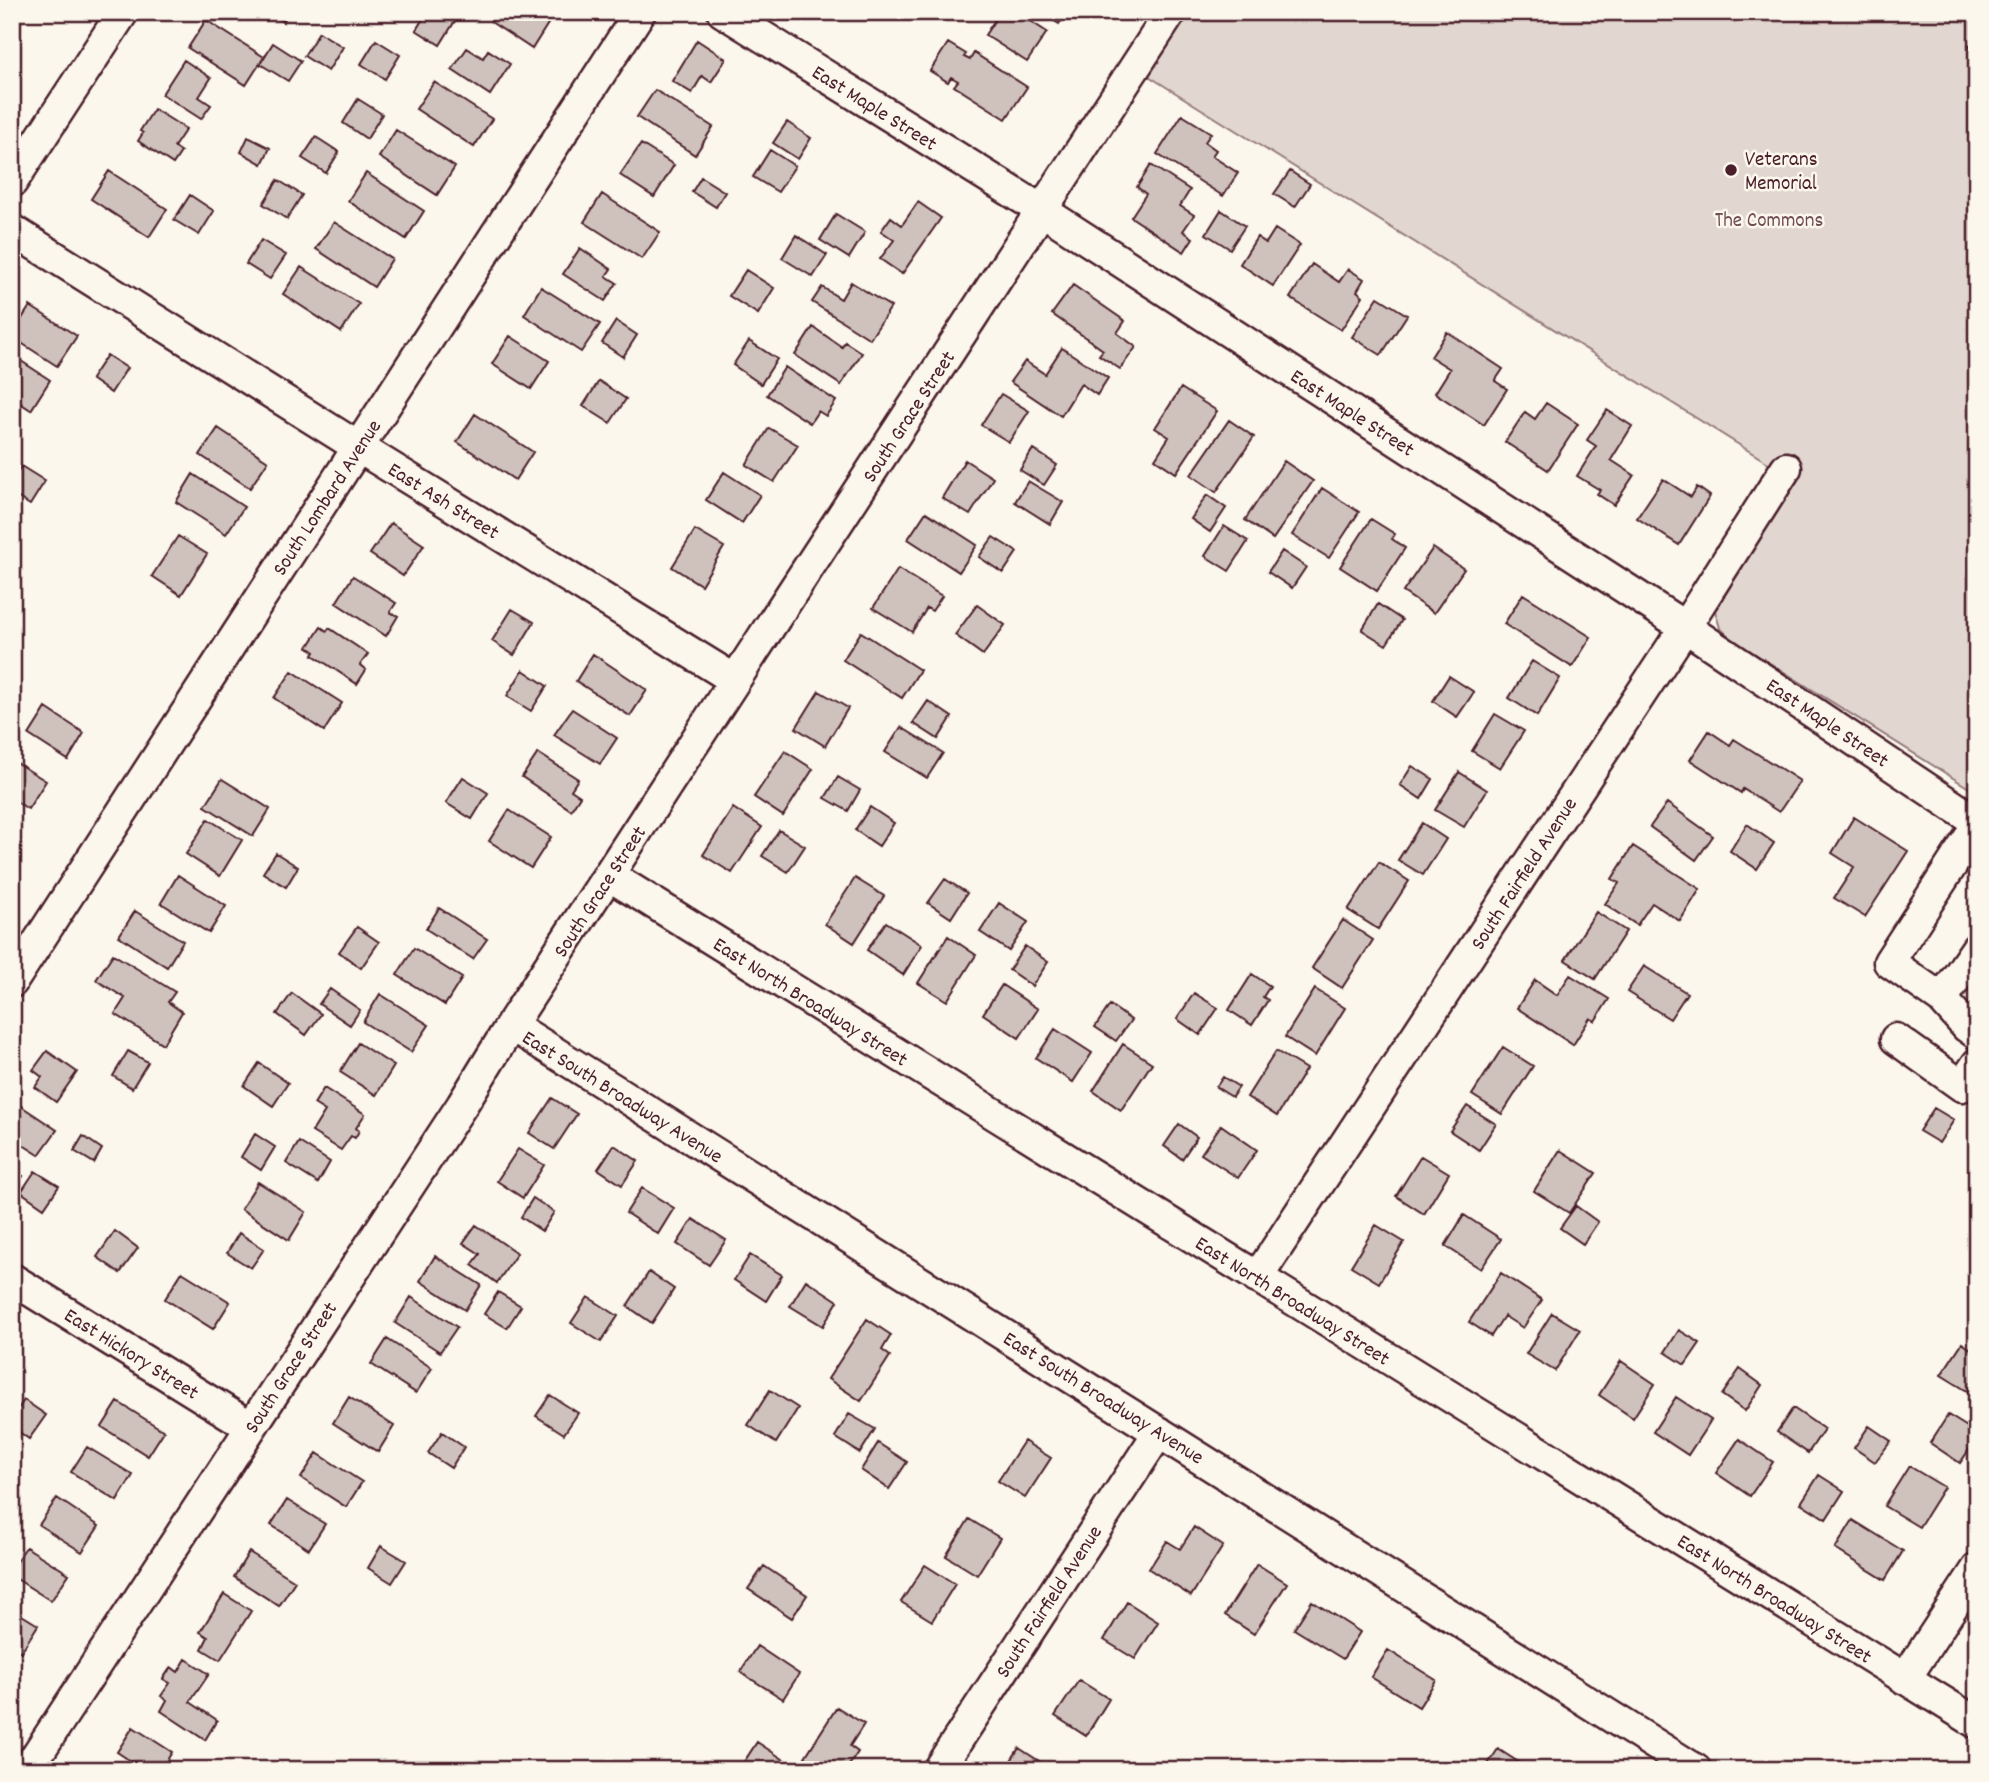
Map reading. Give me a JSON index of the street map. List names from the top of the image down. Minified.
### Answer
{"streets":{"street":["East Maple Street","South Grace Street","South Lombard Avenue","East Ash Street","South Fairfield Avenue","East North Broadway Street","East South Broadway Avenue","East Hickory Street"]},"crossings":[["East Maple Street","South Grace Street"],["East Maple Street","South Fairfield Avenue"],["South Grace Street","East Ash Street"],["South Grace Street","East North Broadway Street"],["South Grace Street","East South Broadway Avenue"],["South Grace Street","East Hickory Street"],["South Lombard Avenue","East Ash Street"],["South Fairfield Avenue","East North Broadway Street"],["South Fairfield Avenue","East South Broadway Avenue"]],"parks":["The Commons"],"places":["Veterans Memorial"]}
